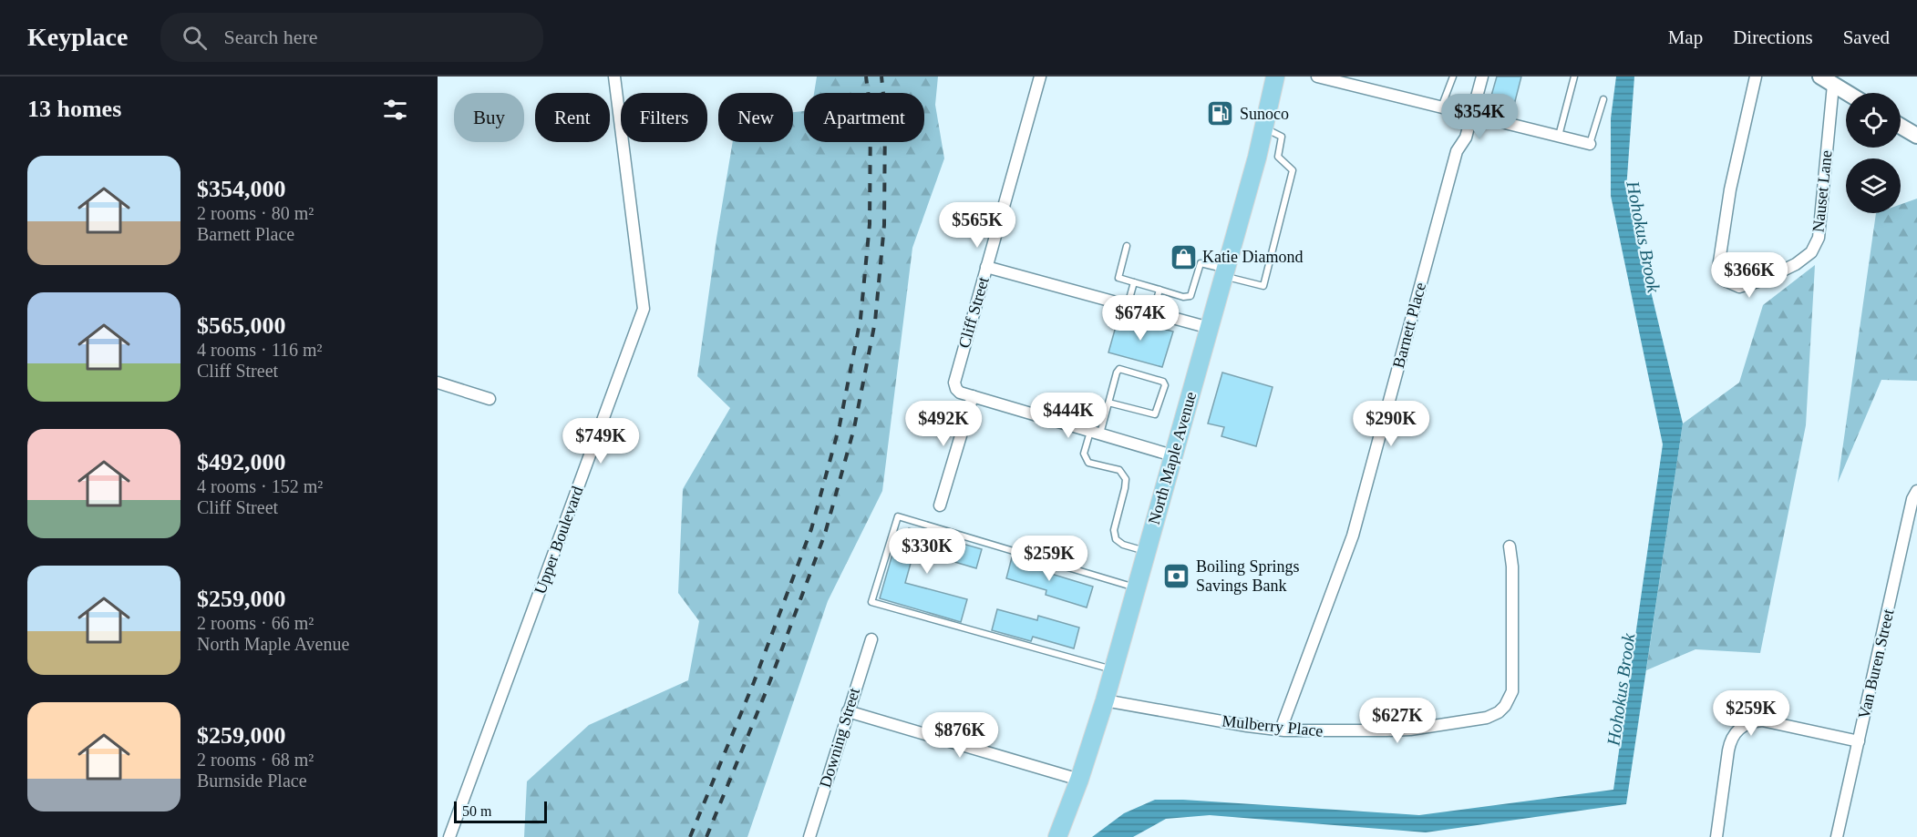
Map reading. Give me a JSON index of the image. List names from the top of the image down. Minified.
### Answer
{"streets":{"main road":["North Maple Avenue"],"street":["Nauset Lane","Cliff Street","Barnett Place","Upper Boulevard","Van Buren Street","Mulberry Place","Downing Street"]},"crossings":[["Barnett Place","Mulberry Place"],["North Maple Avenue","Mulberry Place"]],"water":["Hohokus Brook"],"places":{"fuel station":["Sunoco"],"shop":["Katie Diamond"],"bank":["Boiling Springs Savings Bank"]},"scale_bar":"50 m","page":{"header":"Keyplace","search":"Search here","nav":["Map","Directions","Saved"],"heading":"13 homes","chip":["Buy","Rent","Filters","New","Apartment"],"price":["$354K","$565K","$366K","$674K","$444K","$492K","$290K","$749K","$330K","$259K","$259K","$627K","$876K"],"list":[{"name":"$354,000","note":"2 rooms · 80 m² · Barnett Place"},{"name":"$565,000","note":"4 rooms · 116 m² · Cliff Street"},{"name":"$492,000","note":"4 rooms · 152 m² · Cliff Street"},{"name":"$259,000","note":"2 rooms · 66 m² · North Maple Avenue"},{"name":"$259,000","note":"2 rooms · 68 m² · Burnside Place"}],"scale":"50 m"}}
